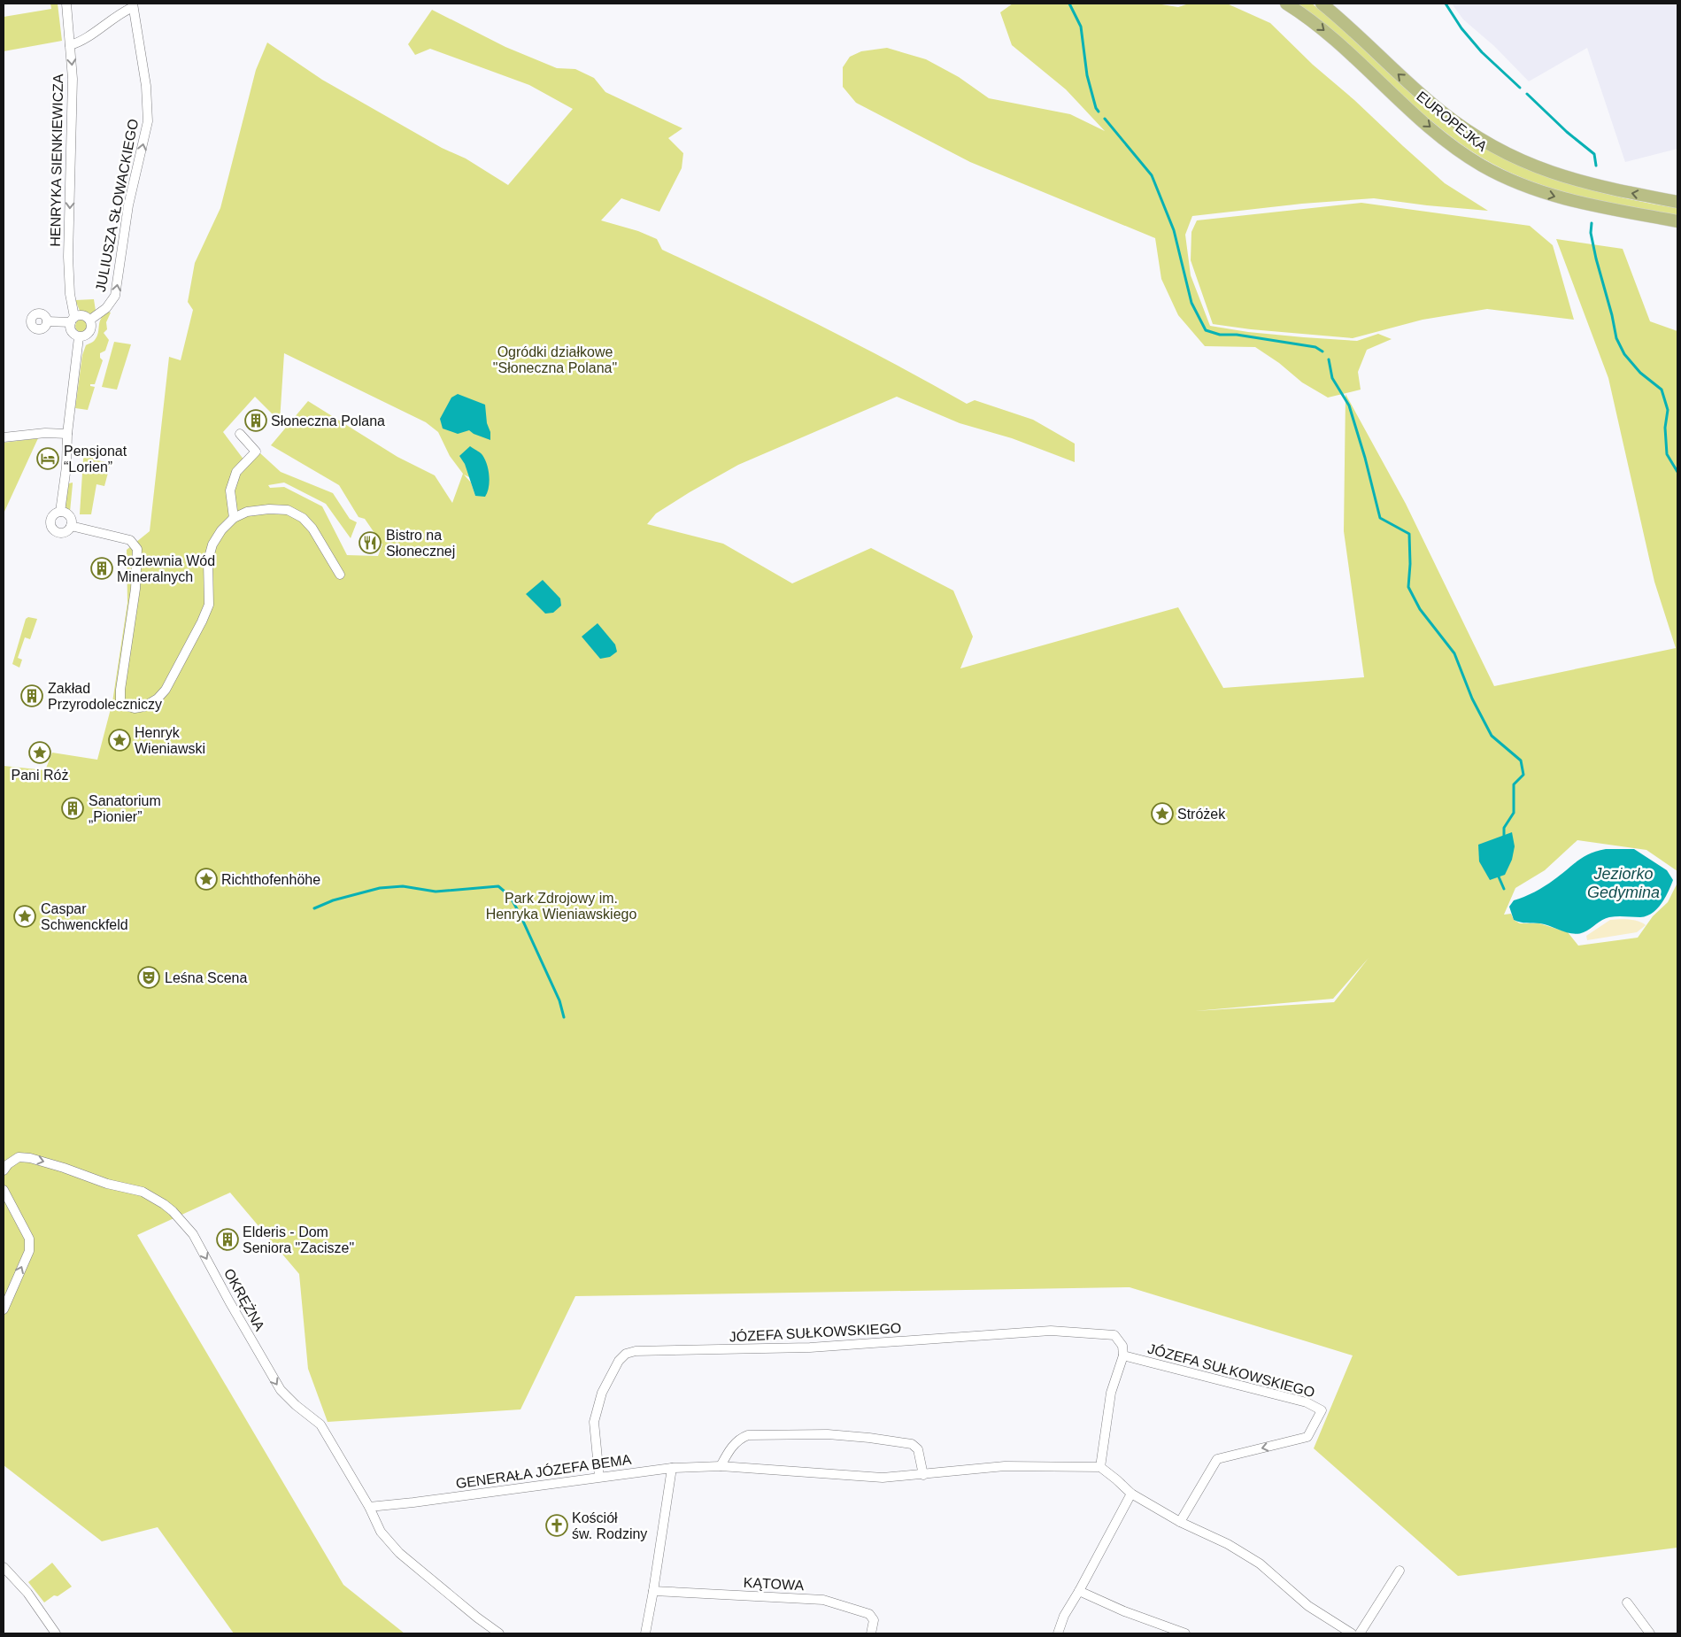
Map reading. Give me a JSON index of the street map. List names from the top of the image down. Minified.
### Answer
{"streets":{"main road":["EUROPEJKA"],"street":["HENRYKA SIENKIEWICZA","JULIUSZA SŁOWACKIEGO","OKRĘŻNA","JÓZEFA SUŁKOWSKIEGO","GENERAŁA JÓZEFA BEMA","KĄTOWA"]},"crossings":[["HENRYKA SIENKIEWICZA","JULIUSZA SŁOWACKIEGO"],["OKRĘŻNA","GENERAŁA JÓZEFA BEMA"],["JÓZEFA SUŁKOWSKIEGO","GENERAŁA JÓZEFA BEMA"]],"one_way":["HENRYKA SIENKIEWICZA","JULIUSZA SŁOWACKIEGO","OKRĘŻNA"],"water":["Jeziorko Gedymina"],"parks":["Ogródki działkowe \"Słoneczna Polana\"","Park Zdrojowy im. Henryka Wieniawskiego"],"places":{"building":["Słoneczna Polana","Rozlewnia Wód Mineralnych","Zakład Przyrodoleczniczy","Sanatorium „Pionier”","Elderis - Dom Seniora \"Zacisze\""],"hotel":["Pensjonat “Lorien”"],"restaurant":["Bistro na Słonecznej"],"place":["Henryk Wieniawski","Pani Róż","Stróżek","Richthofenhöhe","Caspar Schwenckfeld"],"theatre":["Leśna Scena"],"church":["Kościół św. Rodziny"]}}
